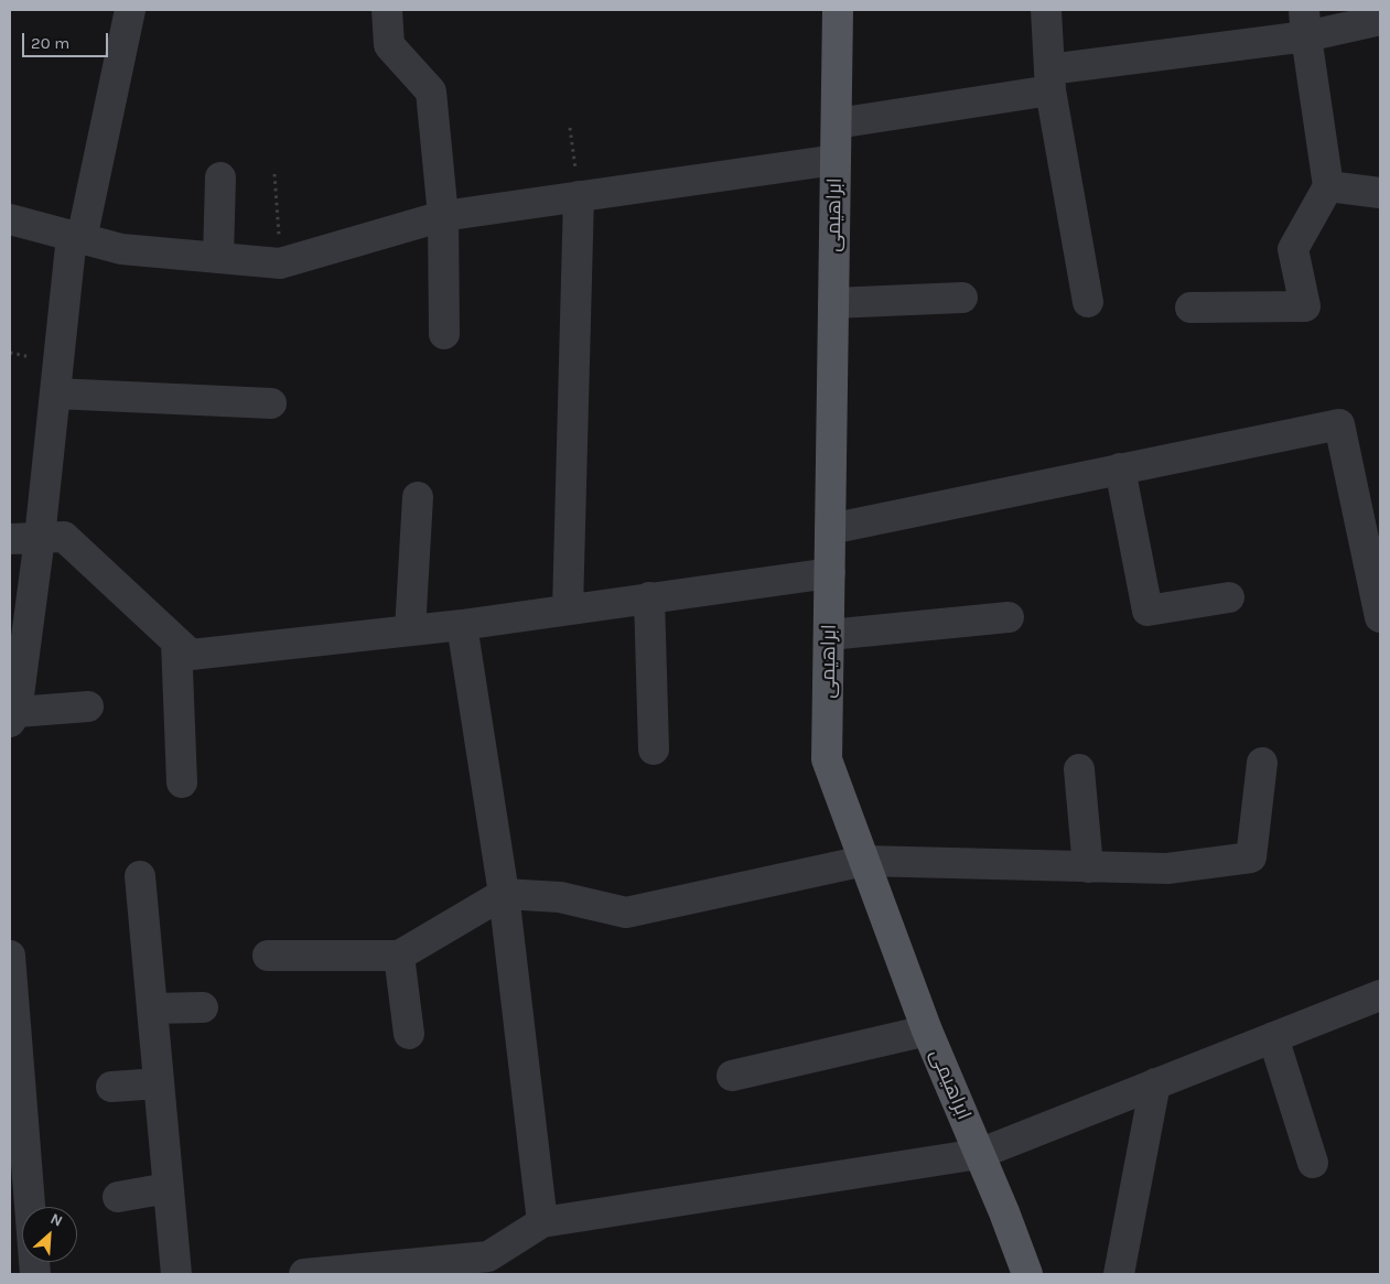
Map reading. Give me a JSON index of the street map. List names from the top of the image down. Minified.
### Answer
{"streets":{"main road":["ابراهیمی"]},"scale_bar":"20 m","north":"top right"}
